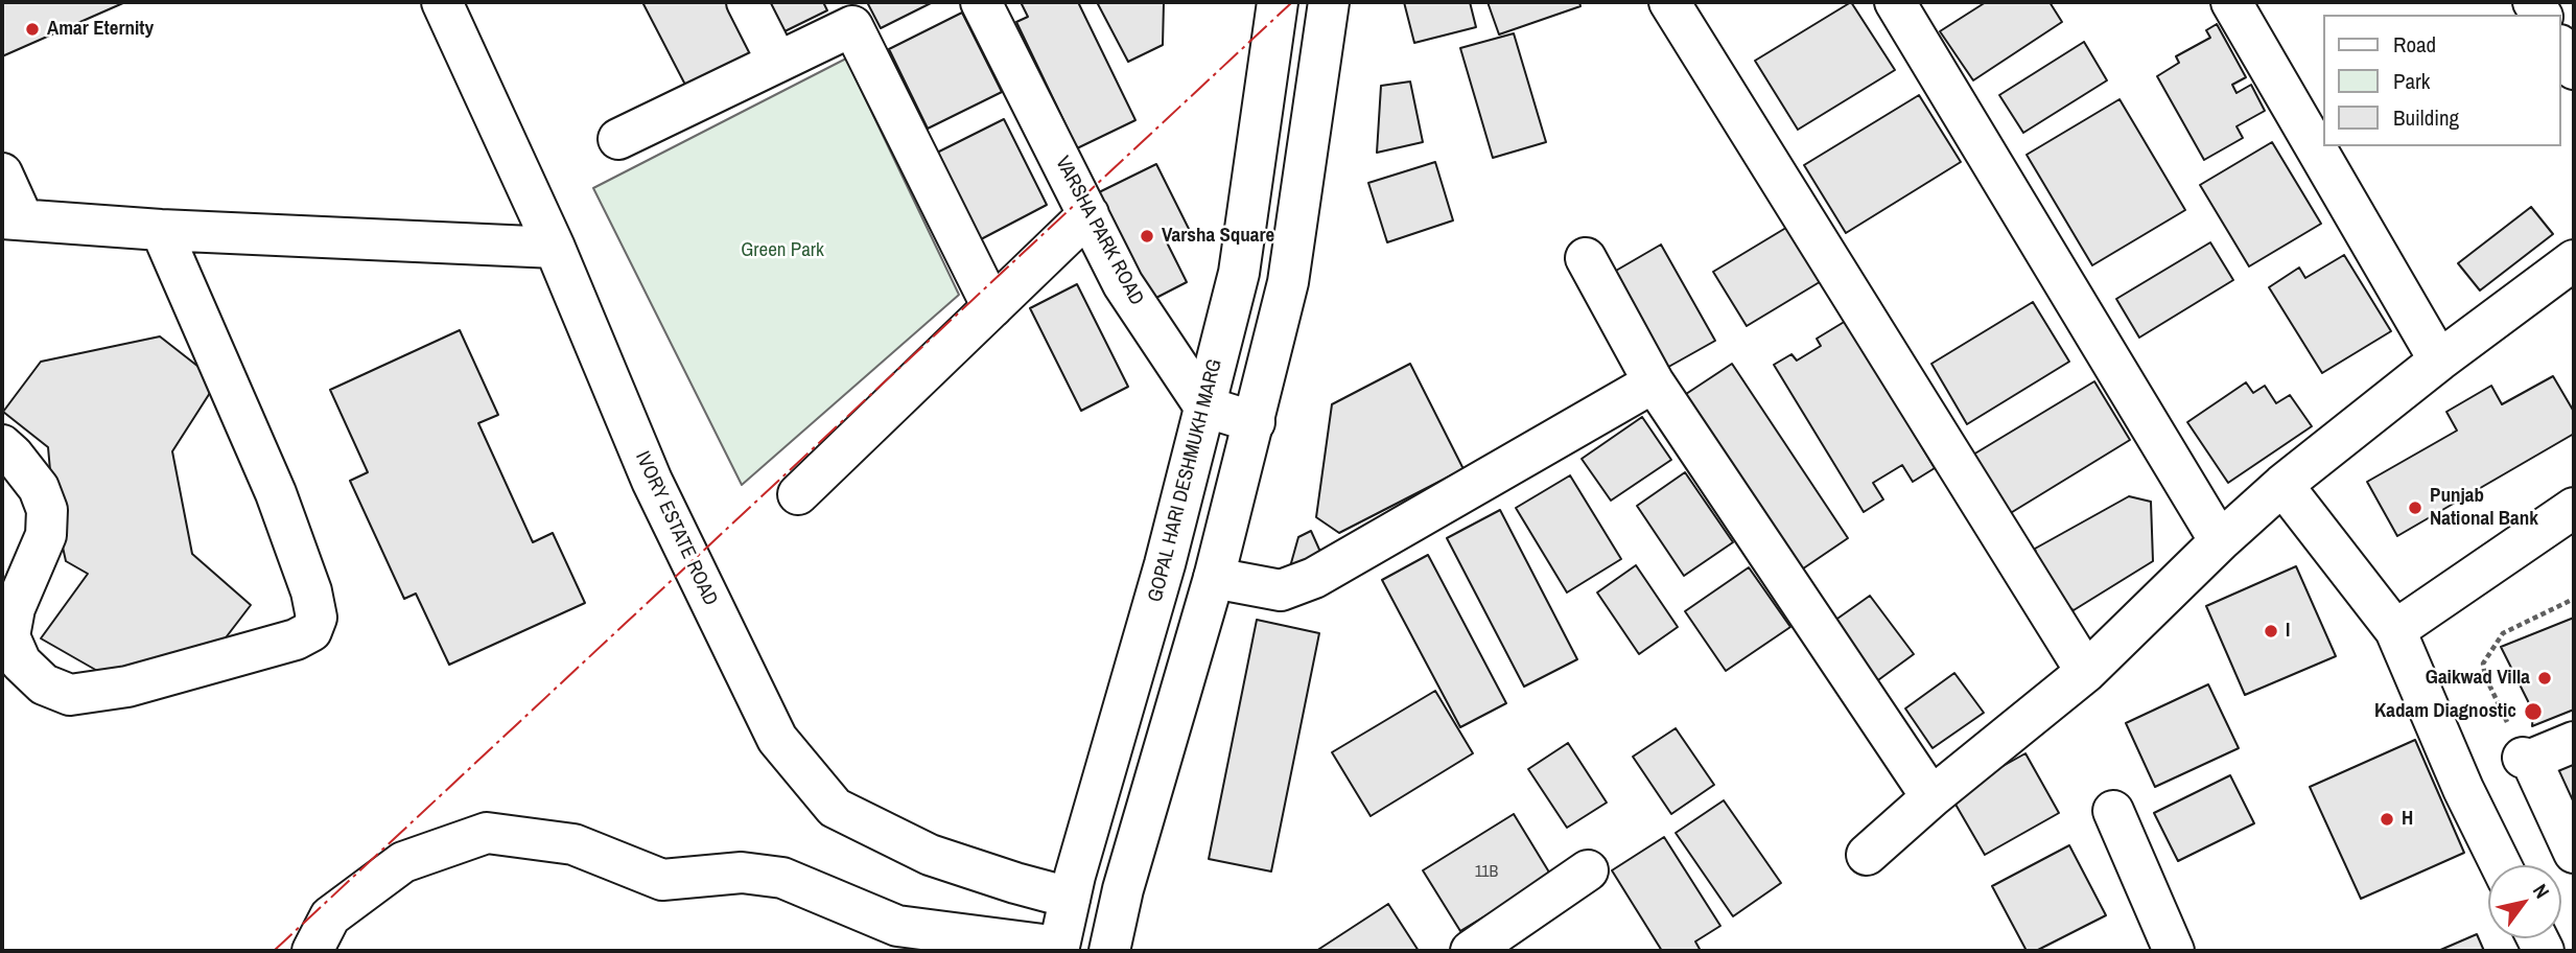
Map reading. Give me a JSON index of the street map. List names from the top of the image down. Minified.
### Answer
{"streets":{"street":["VARSHA PARK ROAD","GOPAL HARI DESHMUKH MARG","IVORY ESTATE ROAD"]},"crossings":[["VARSHA PARK ROAD","GOPAL HARI DESHMUKH MARG"],["GOPAL HARI DESHMUKH MARG","IVORY ESTATE ROAD"]],"parks":["Green Park"],"places":["Amar Eternity","Varsha Square","Punjab National Bank","I","Gaikwad Villa","Kadam Diagnostic","H"],"house_numbers":["11B"],"legend":["Road","Park","Building"],"north":"top right"}
